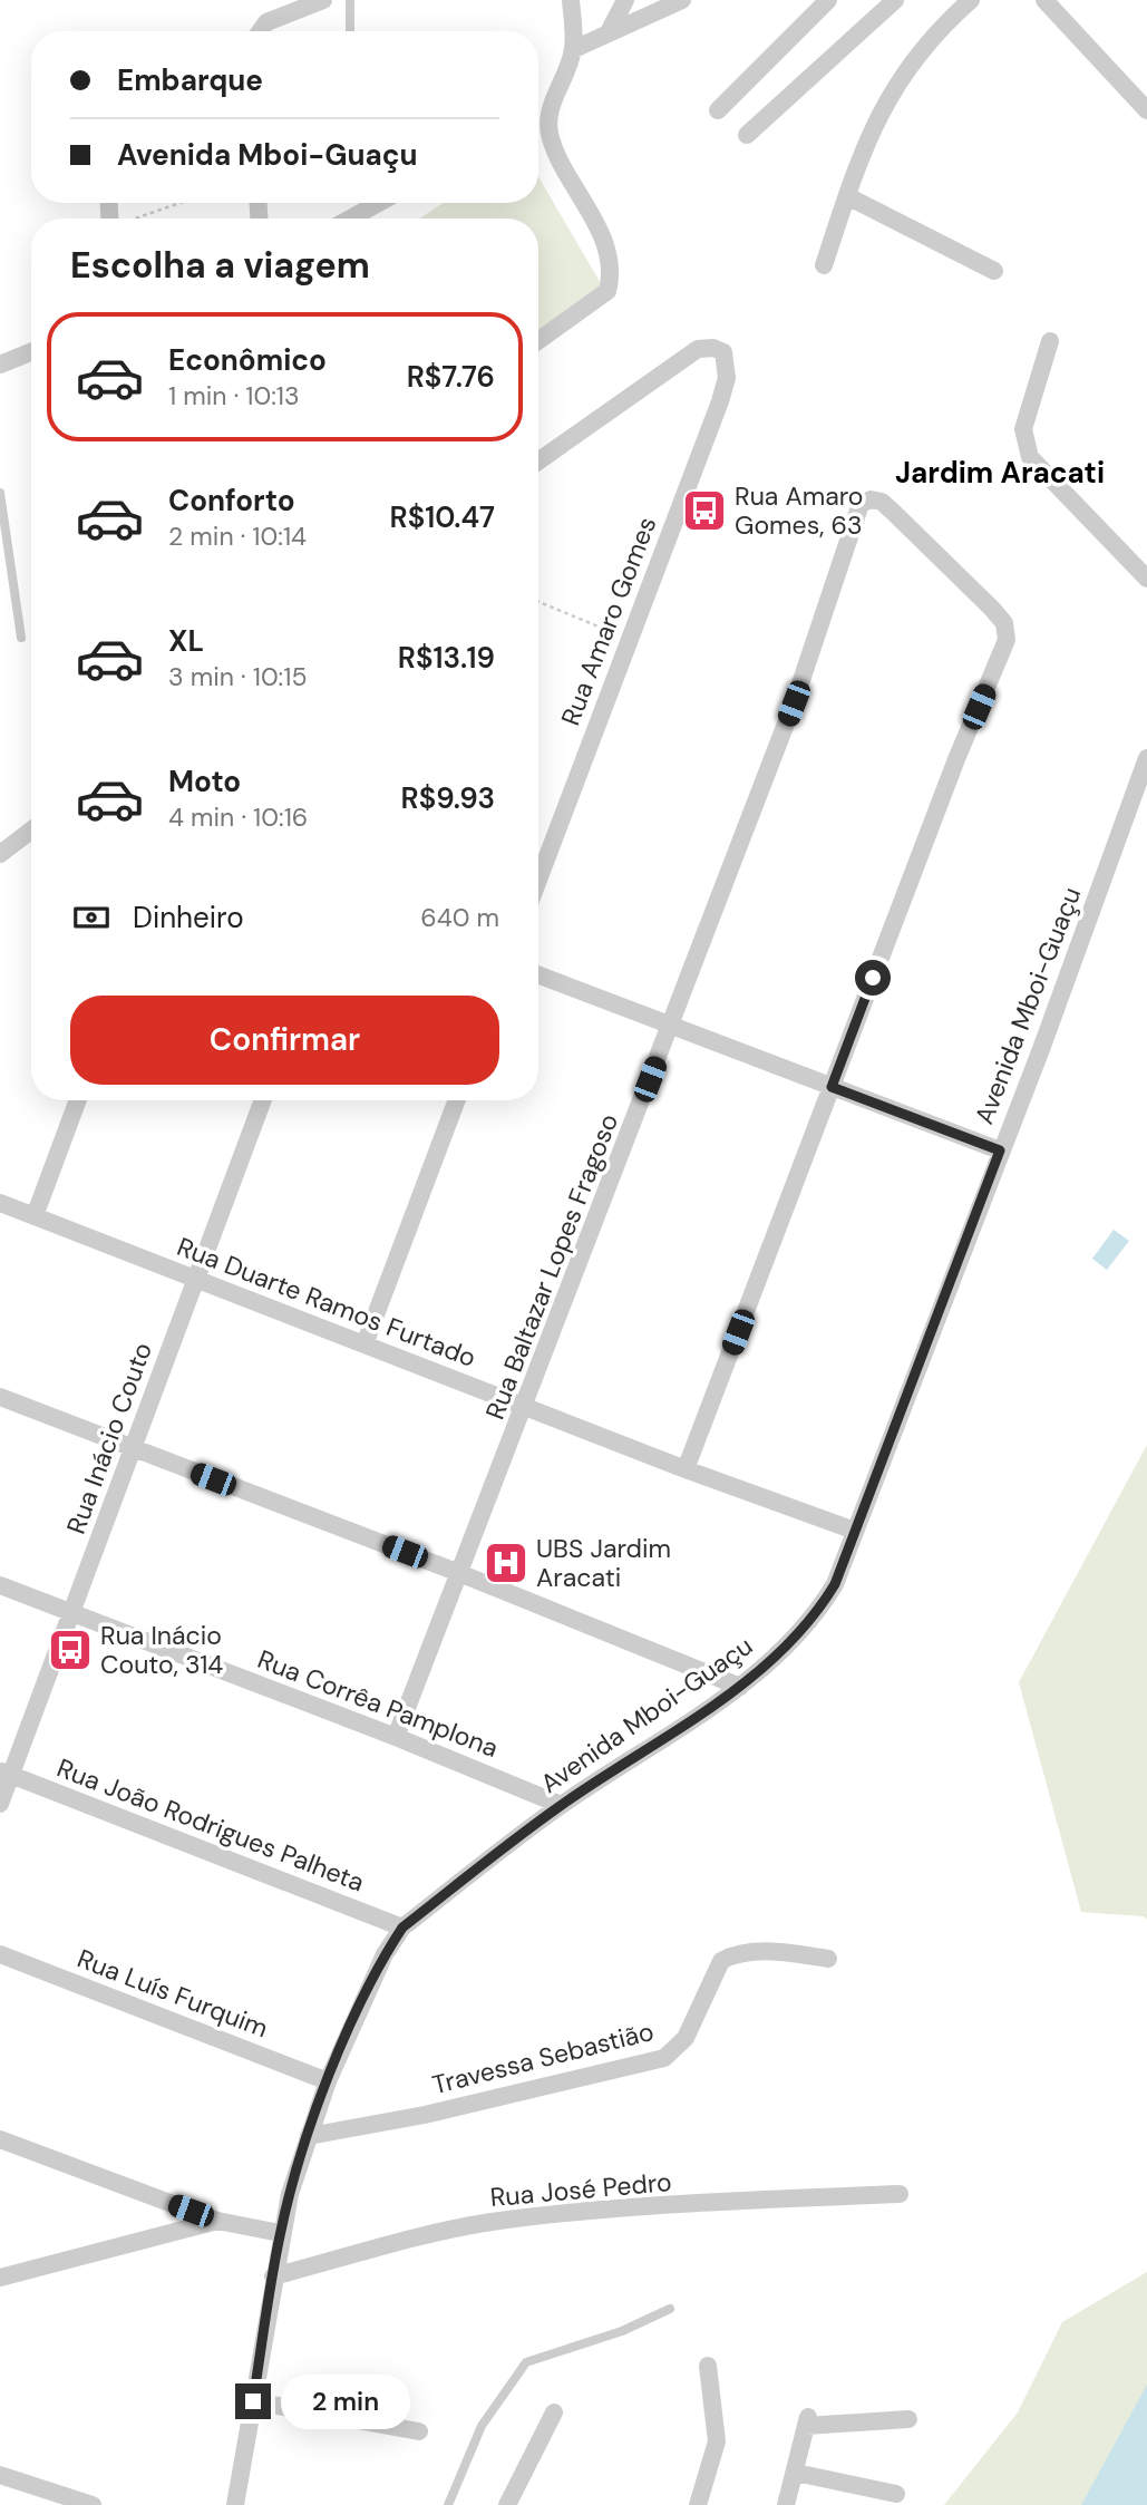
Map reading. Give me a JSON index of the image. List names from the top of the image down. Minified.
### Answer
{"streets":{"street":["Rua Amaro Gomes","Avenida Mboi-Guaçu","Rua Baltazar Lopes Fragoso","Rua Duarte Ramos Furtado","Rua Inácio Couto","Rua Corrêa Pamplona","Rua João Rodrigues Palheta","Rua Luís Furquim","Travessa Sebastião","Rua José Pedro"]},"crossings":[["Avenida Mboi-Guaçu","Rua Duarte Ramos Furtado"],["Avenida Mboi-Guaçu","Rua Corrêa Pamplona"],["Avenida Mboi-Guaçu","Rua João Rodrigues Palheta"],["Avenida Mboi-Guaçu","Rua Luís Furquim"],["Avenida Mboi-Guaçu","Travessa Sebastião"],["Avenida Mboi-Guaçu","Rua José Pedro"],["Rua Baltazar Lopes Fragoso","Rua Duarte Ramos Furtado"],["Rua Baltazar Lopes Fragoso","Rua Corrêa Pamplona"],["Rua Duarte Ramos Furtado","Rua Inácio Couto"],["Rua Inácio Couto","Rua Corrêa Pamplona"],["Rua Inácio Couto","Rua João Rodrigues Palheta"]],"districts":["Jardim Aracati"],"places":{"bus stop":["Rua Amaro Gomes, 63","Rua Inácio Couto, 314"],"hospital":["UBS Jardim Aracati"]},"page":{"banner":["Embarque","Avenida Mboi-Guaçu"],"heading":"Escolha a viagem","list":[{"name":"Econômico","note":"1 min · 10:13","value":"R$7.76"},{"name":"Conforto","note":"2 min · 10:14","value":"R$10.47"},{"name":"XL","note":"3 min · 10:15","value":"R$13.19"},{"name":"Moto","note":"4 min · 10:16","value":"R$9.93"}],"pay":["Dinheiro","640 m"],"buttons":"Confirmar","bubble":"2 min"}}
